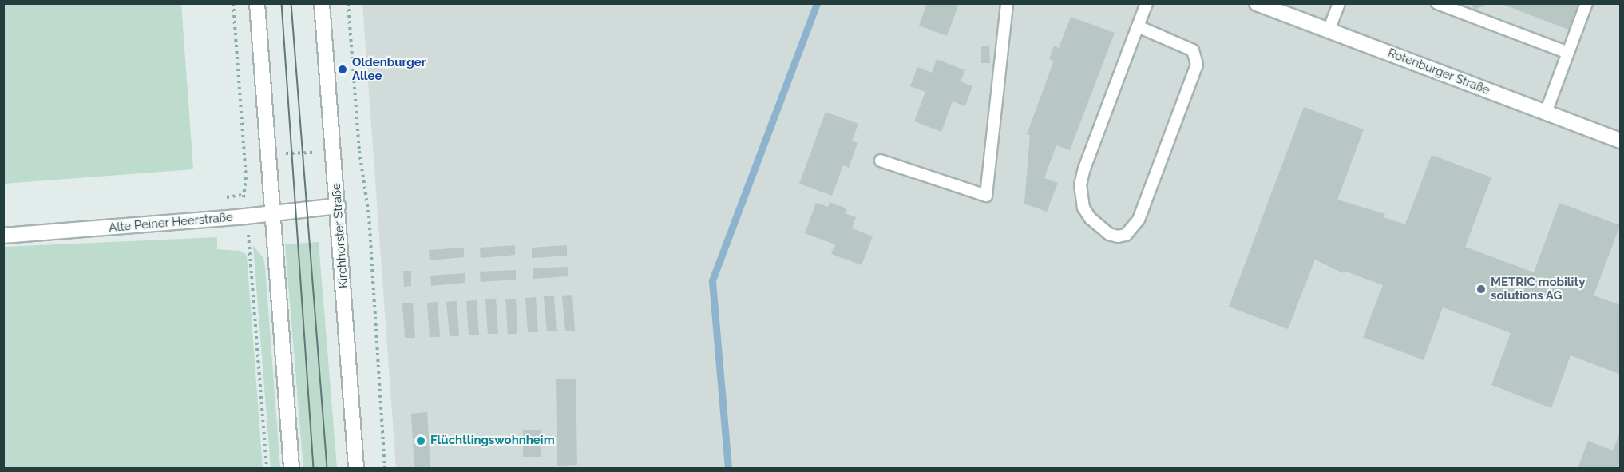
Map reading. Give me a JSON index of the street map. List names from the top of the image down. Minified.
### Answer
{"streets":{"main road":["Rotenburger Straße","Alte Peiner Heerstraße","Kirchhorster Straße"]},"crossings":[["Alte Peiner Heerstraße","Kirchhorster Straße"]],"places":["Oldenburger Allee","METRIC mobility solutions AG","Flüchtlingswohnheim"]}
